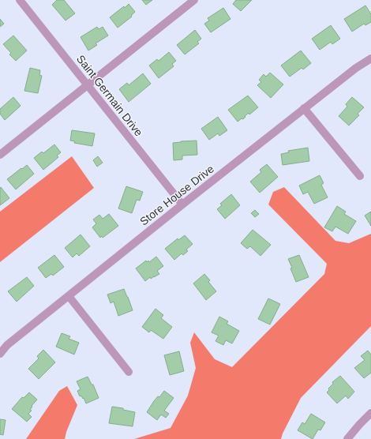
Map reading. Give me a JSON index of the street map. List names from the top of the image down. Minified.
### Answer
{"streets":{"street":["Saint Germain Drive","Store House Drive"]},"crossings":[["Saint Germain Drive","Store House Drive"]]}
